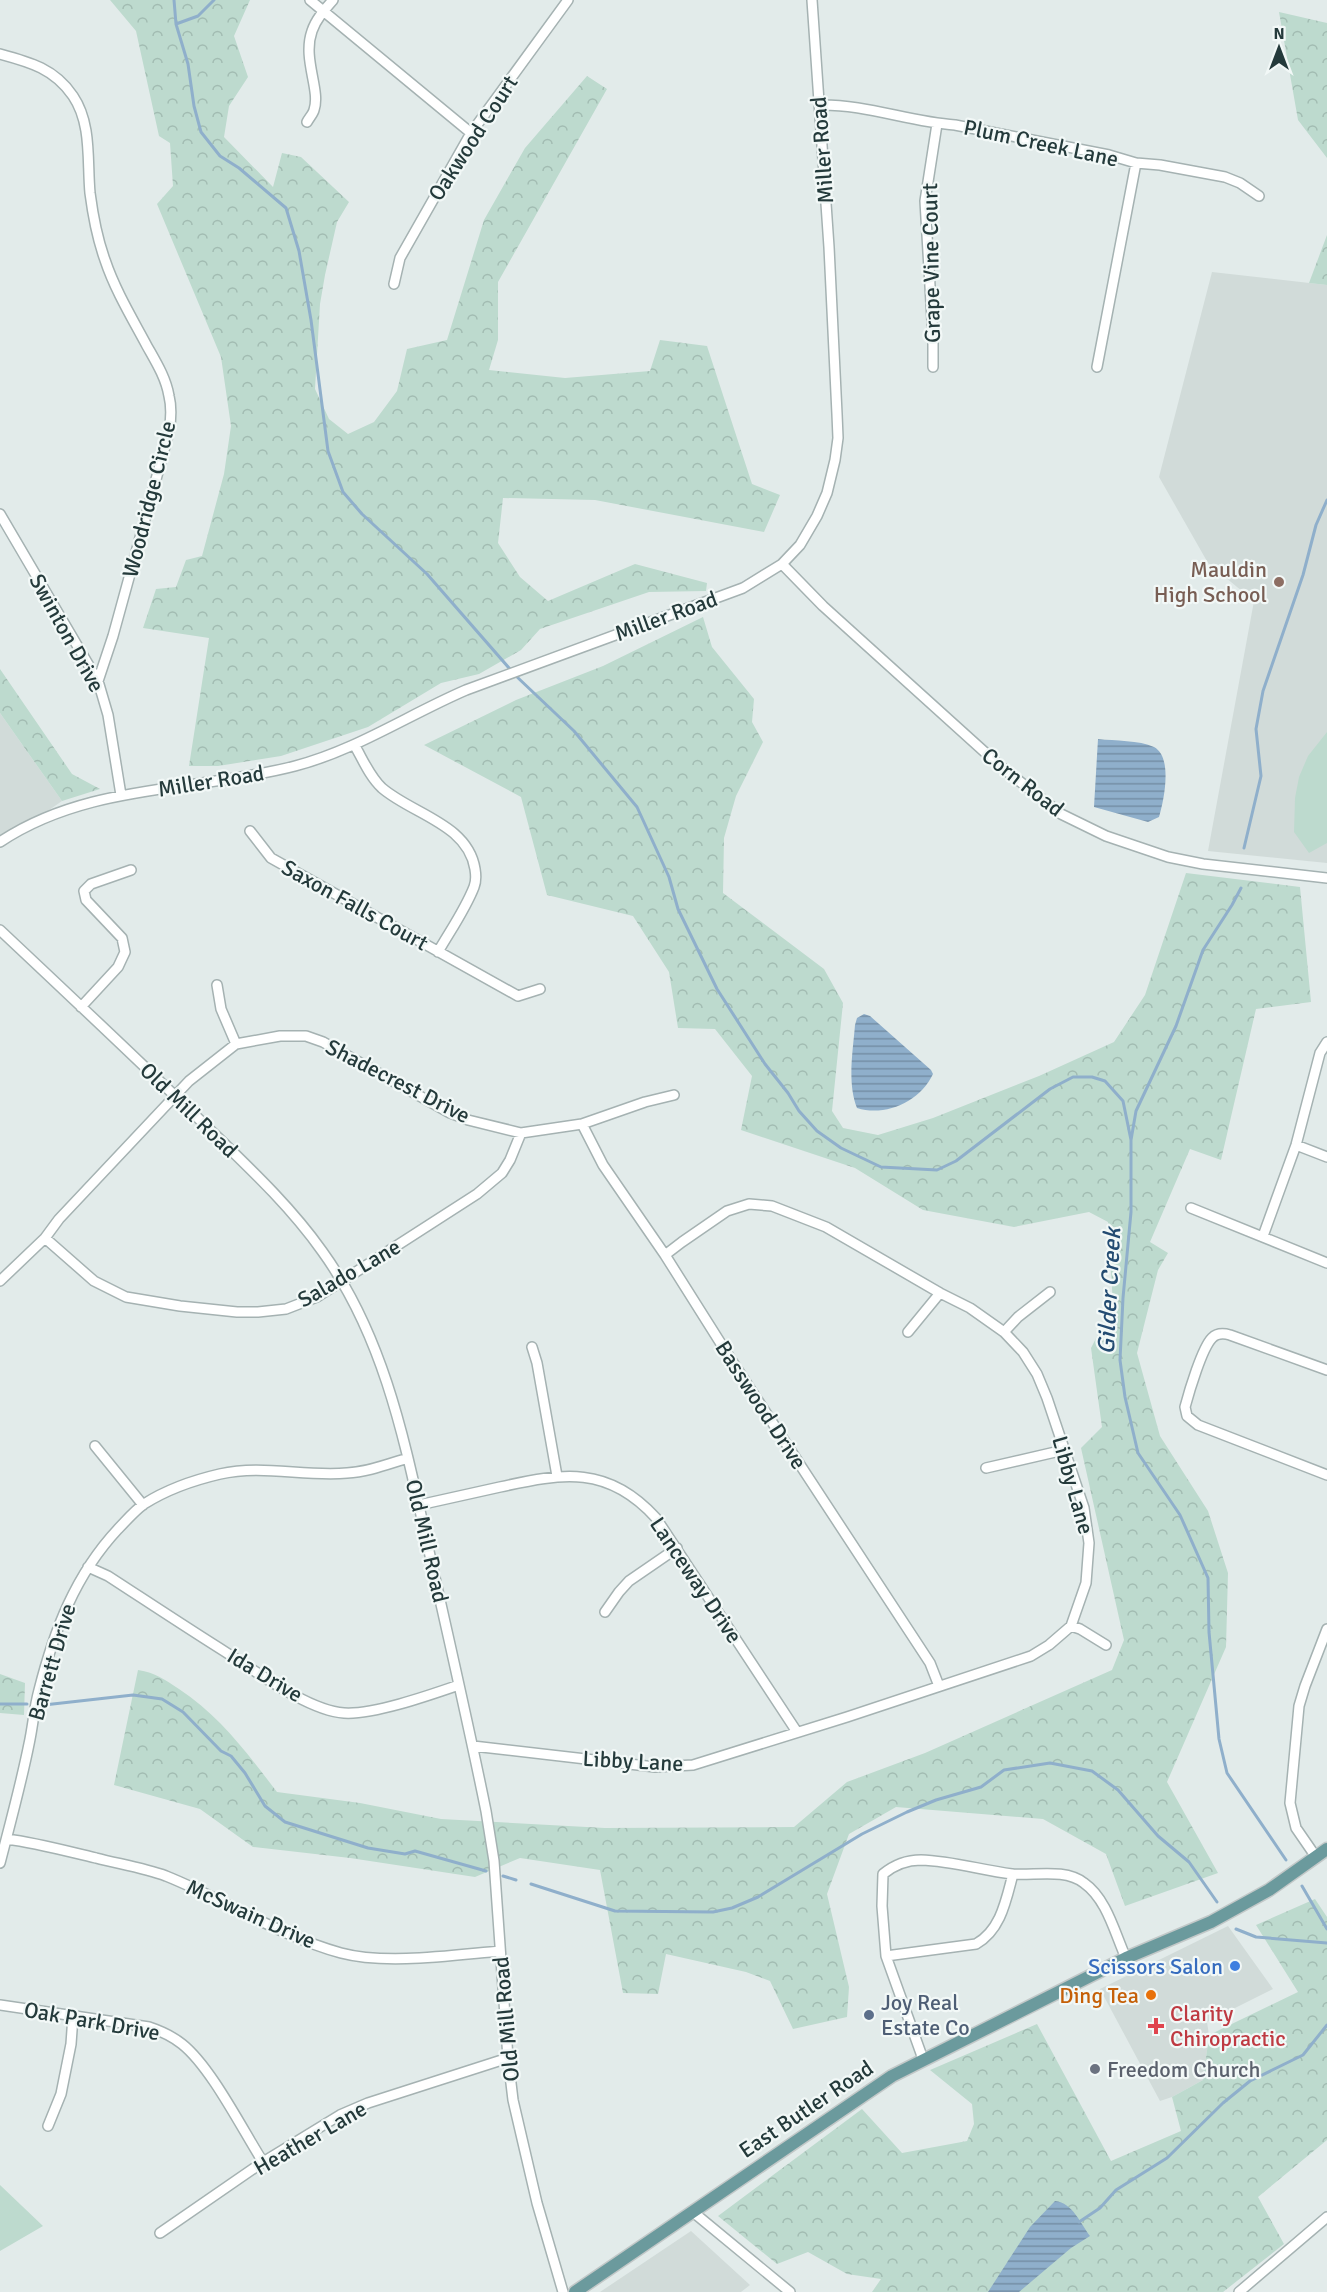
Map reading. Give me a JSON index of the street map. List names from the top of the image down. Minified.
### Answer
{"streets":{"main road":["East Butler Road"],"street":["Oakwood Court","Plum Creek Lane","Miller Road","Grape Vine Court","Woodridge Circle","Swinton Drive","Corn Road","Saxon Falls Court","Shadecrest Drive","Old Mill Road","Salado Lane","Basswood Drive","Libby Lane","Lanceway Drive","Barrett Drive","Ida Drive","McSwain Drive","Oak Park Drive","Heather Lane"]},"crossings":[["Plum Creek Lane","Miller Road"],["Plum Creek Lane","Grape Vine Court"],["Miller Road","Swinton Drive"],["Miller Road","Corn Road"],["Woodridge Circle","Swinton Drive"],["Shadecrest Drive","Old Mill Road"],["Shadecrest Drive","Salado Lane"],["Shadecrest Drive","Basswood Drive"],["Old Mill Road","Salado Lane"],["Old Mill Road","Libby Lane"],["Old Mill Road","Lanceway Drive"],["Old Mill Road","Barrett Drive"],["Old Mill Road","Ida Drive"],["Old Mill Road","McSwain Drive"],["Old Mill Road","Heather Lane"],["Basswood Drive","Libby Lane"],["Libby Lane","Lanceway Drive"],["Barrett Drive","Ida Drive"],["Barrett Drive","McSwain Drive"],["Oak Park Drive","Heather Lane"]],"water":["Gilder Creek"],"places":{"other":["Mauldin High School","Scissors Salon","Ding Tea","Joy Real Estate Co","Freedom Church"],"health":["Clarity Chiropractic"]},"north":"top"}
